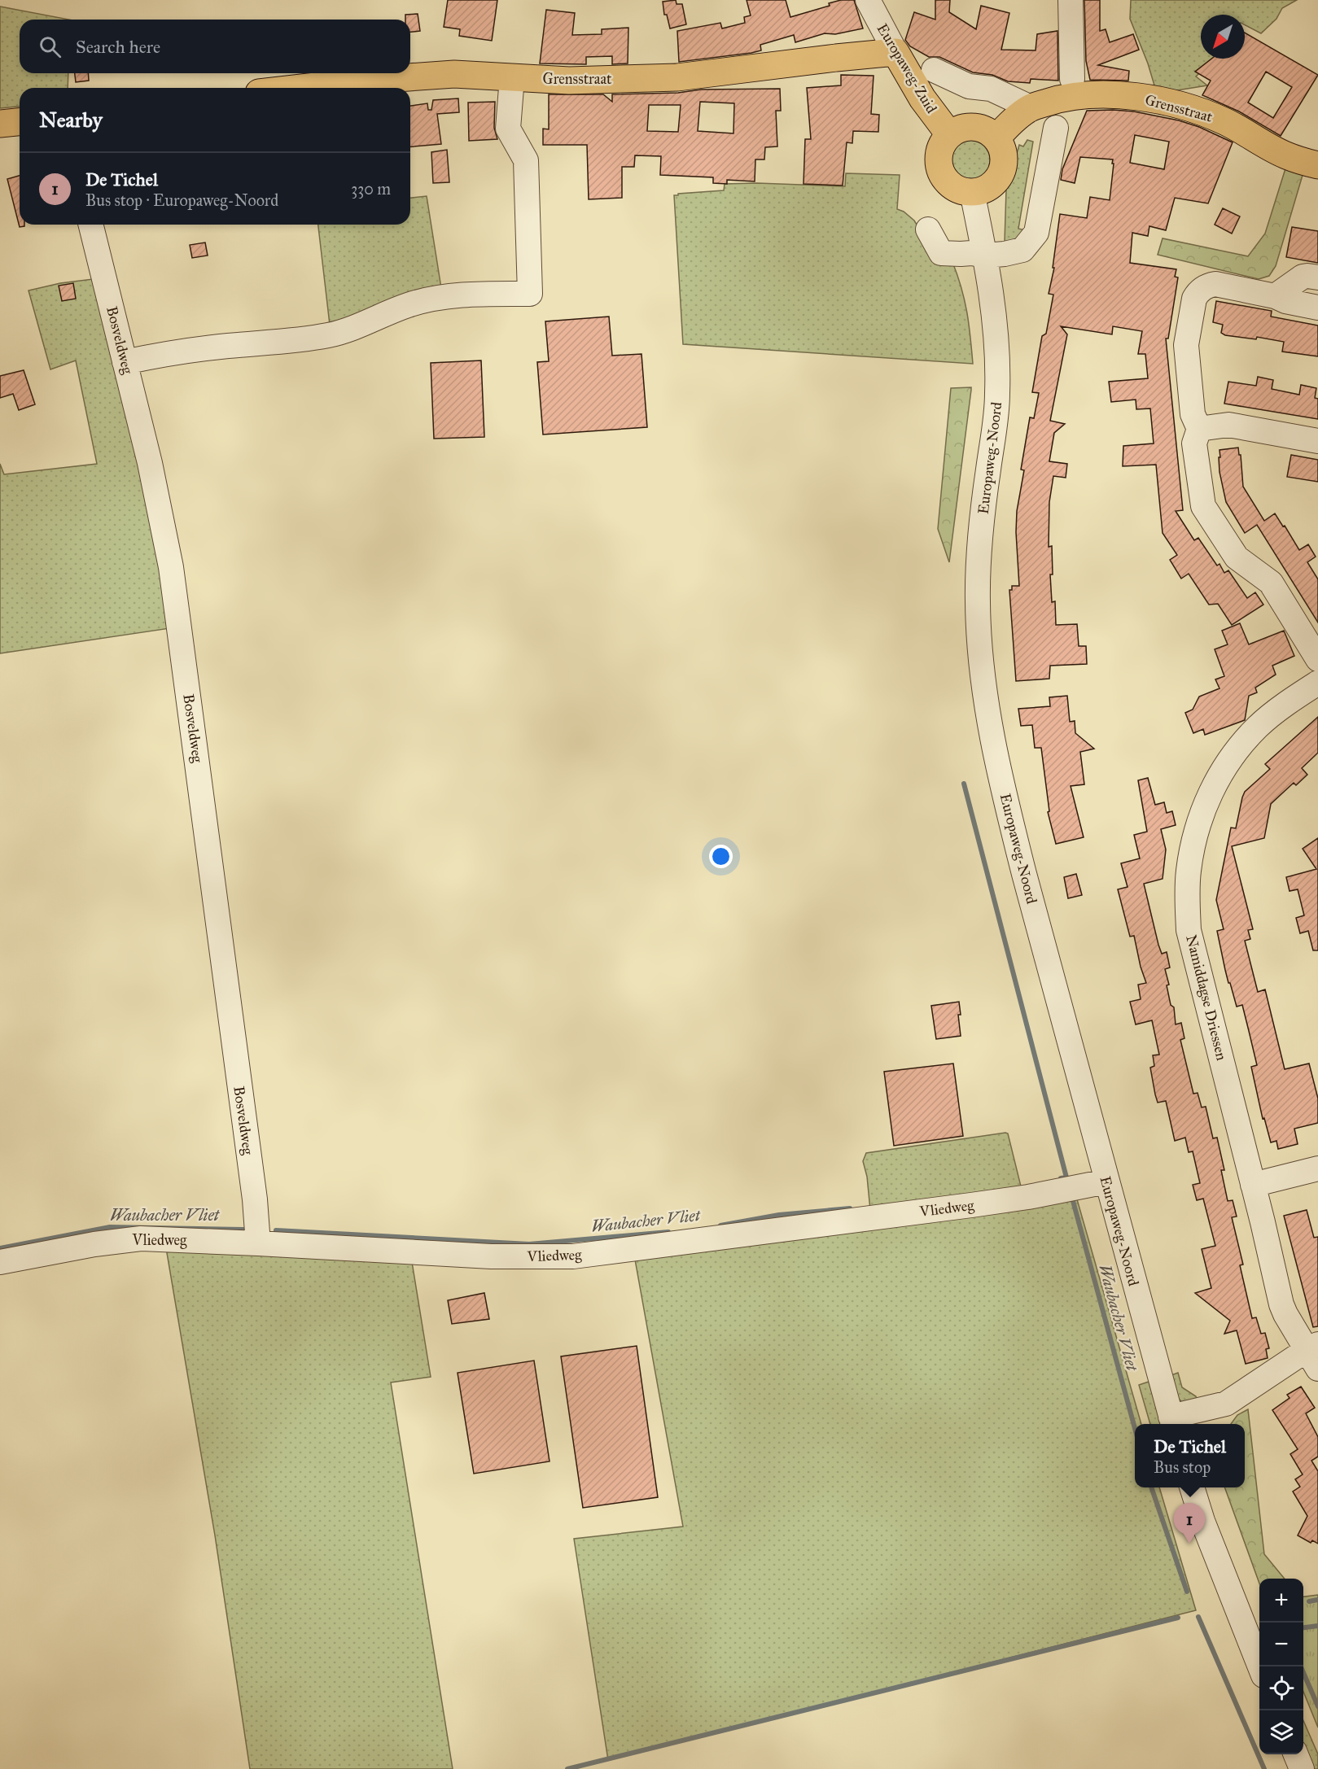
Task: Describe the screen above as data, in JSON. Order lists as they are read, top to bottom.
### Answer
{
  "streets": {
    "main road": ["Europaweg-Zuid", "Grensstraat"],
    "street": [
      "Bosveldweg",
      "Europaweg-Noord",
      "Namiddagse Driessen",
      "Vliedweg"
    ]
  },
  "crossings": [
    ["Europaweg-Zuid", "Grensstraat"],
    ["Europaweg-Zuid", "Europaweg-Noord"],
    ["Grensstraat", "Europaweg-Noord"],
    ["Bosveldweg", "Vliedweg"],
    ["Europaweg-Noord", "Vliedweg"]
  ],
  "water": ["Waubacher Vliet"],
  "north": "bottom left",
  "page": {
    "search": "Search here",
    "heading": "Nearby",
    "list": [
      {
        "mark": "1",
        "name": "De Tichel",
        "note": "Bus stop · Europaweg-Noord",
        "value": "330 m"
      }
    ],
    "popup": ["De Tichel", "Bus stop"],
    "pins": "1",
    "map_buttons": ["+", "−"]
  }
}
